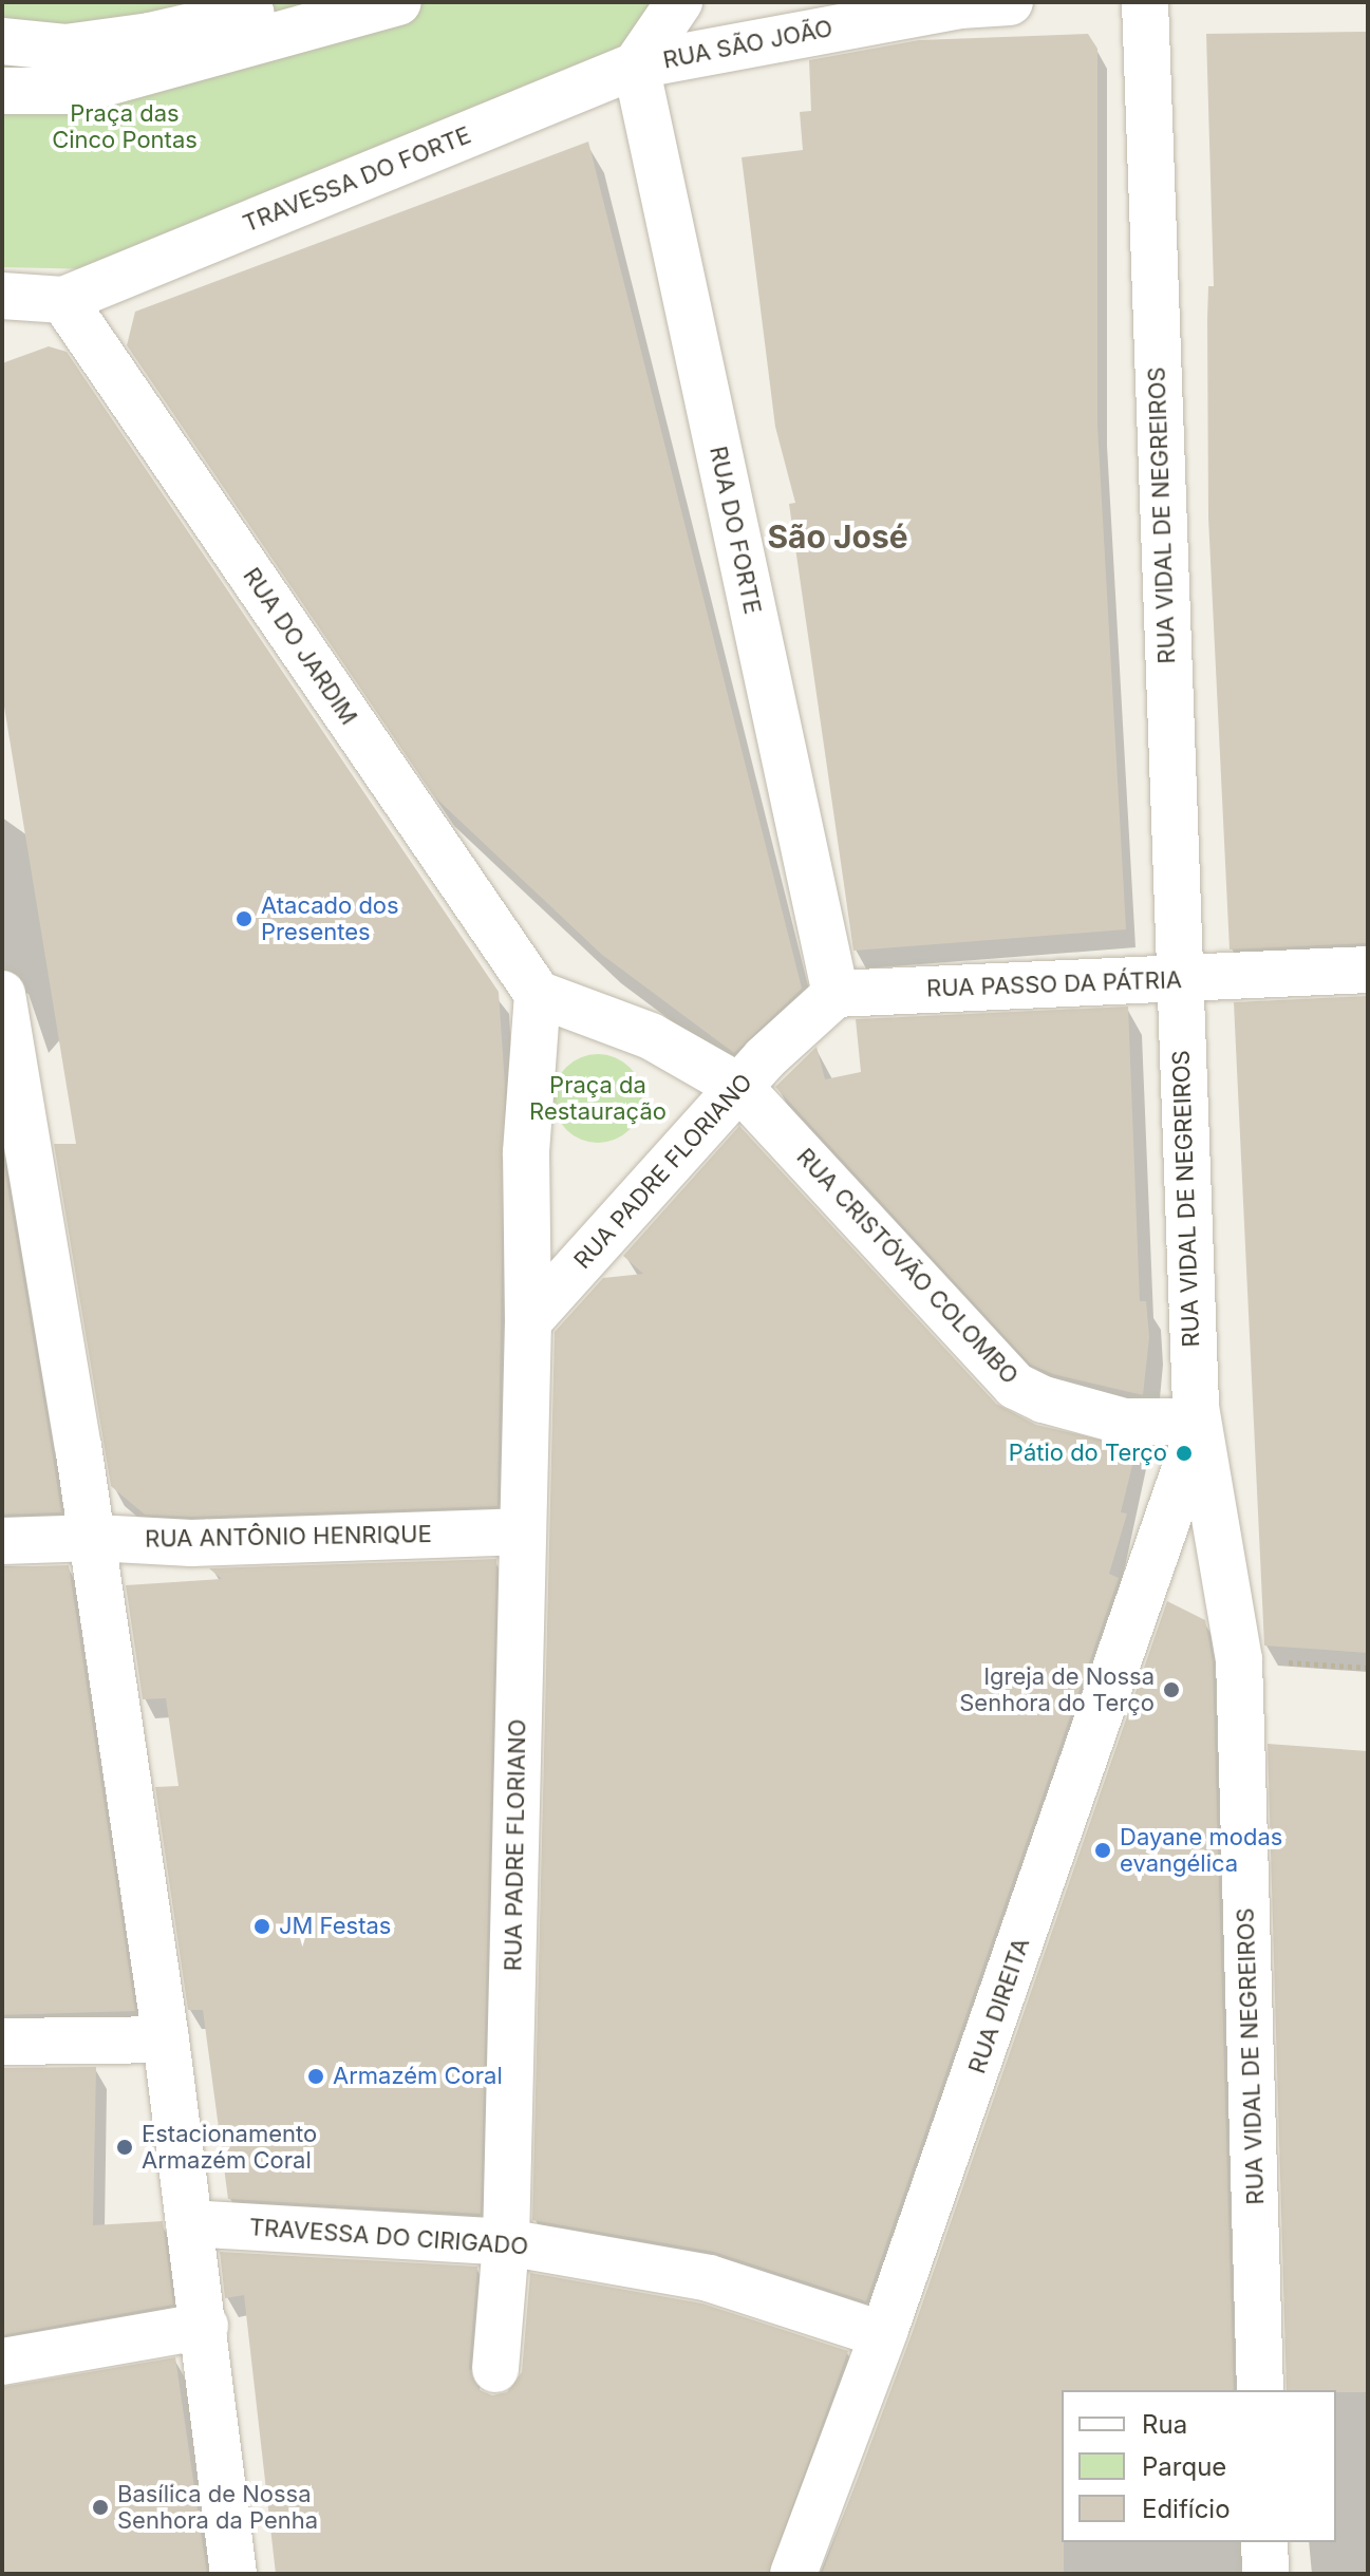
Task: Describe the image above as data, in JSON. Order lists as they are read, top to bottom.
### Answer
{
  "streets": {
    "street": [
      "RUA SÃO JOÃO",
      "TRAVESSA DO FORTE",
      "RUA VIDAL DE NEGREIROS",
      "RUA DO FORTE",
      "RUA DO JARDIM",
      "RUA PASSO DA PÁTRIA",
      "RUA PADRE FLORIANO",
      "RUA CRISTÓVÃO COLOMBO",
      "RUA ANTÔNIO HENRIQUE",
      "RUA DIREITA",
      "TRAVESSA DO CIRIGADO"
    ]
  },
  "crossings": [
    ["RUA SÃO JOÃO", "TRAVESSA DO FORTE"],
    ["RUA SÃO JOÃO", "RUA DO FORTE"],
    ["TRAVESSA DO FORTE", "RUA DO FORTE"],
    ["TRAVESSA DO FORTE", "RUA DO JARDIM"],
    ["RUA VIDAL DE NEGREIROS", "RUA PASSO DA PÁTRIA"],
    ["RUA VIDAL DE NEGREIROS", "RUA CRISTÓVÃO COLOMBO"],
    ["RUA VIDAL DE NEGREIROS", "RUA DIREITA"],
    ["RUA DO FORTE", "RUA PASSO DA PÁTRIA"],
    ["RUA DO JARDIM", "RUA PADRE FLORIANO"],
    ["RUA PADRE FLORIANO", "RUA CRISTÓVÃO COLOMBO"],
    ["RUA PADRE FLORIANO", "RUA ANTÔNIO HENRIQUE"],
    ["RUA PADRE FLORIANO", "TRAVESSA DO CIRIGADO"],
    ["RUA CRISTÓVÃO COLOMBO", "RUA DIREITA"],
    ["RUA DIREITA", "TRAVESSA DO CIRIGADO"]
  ],
  "districts": ["São José"],
  "parks": ["Praça das Cinco Pontas", "Praça da Restauração"],
  "places": [
    "Atacado dos Presentes",
    "Pátio do Terço",
    "Igreja de Nossa Senhora do Terço",
    "Dayane modas evangélica",
    "JM Festas",
    "Armazém Coral",
    "Estacionamento Armazém Coral",
    "Basílica de Nossa Senhora da Penha"
  ],
  "legend": ["Rua", "Parque", "Edifício"]
}
